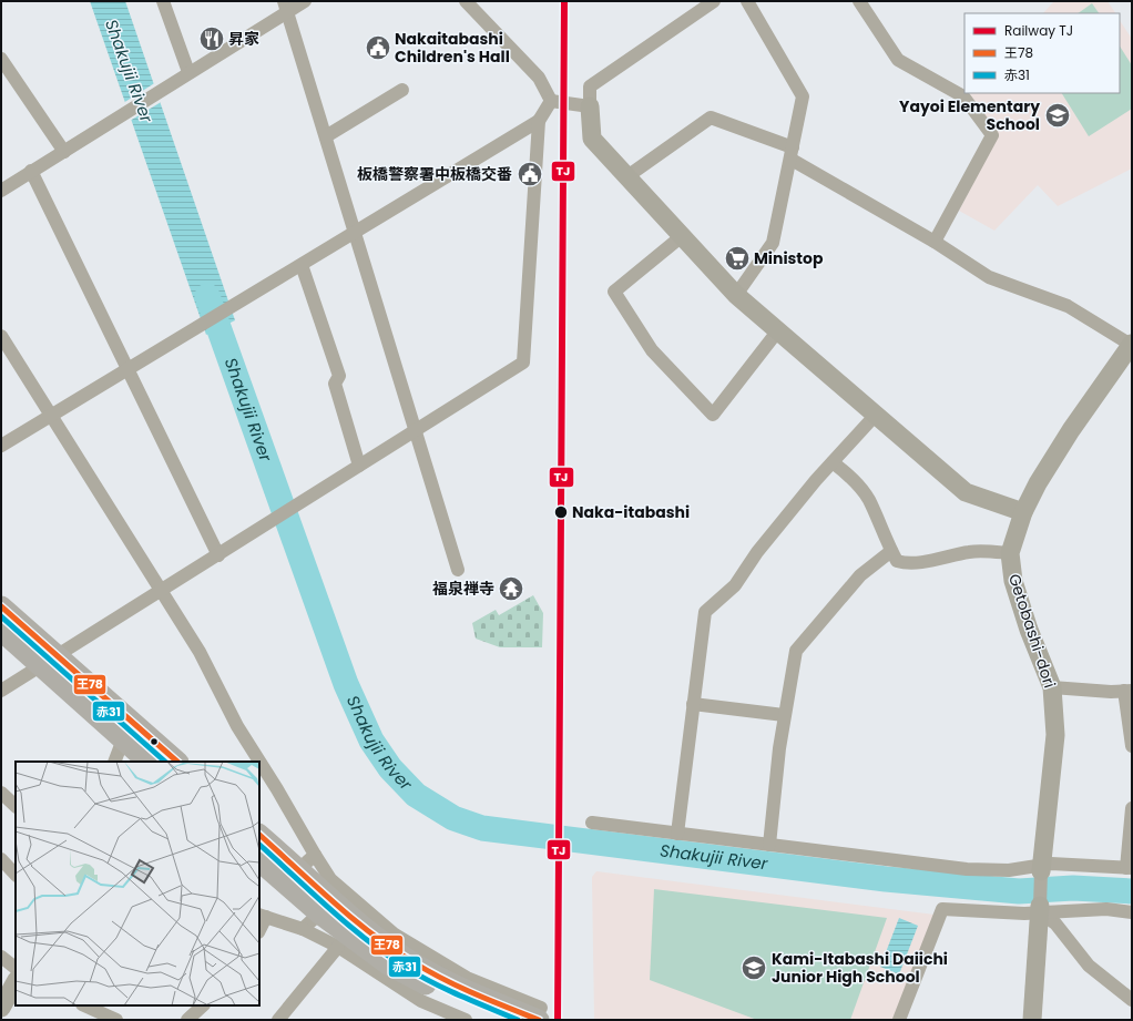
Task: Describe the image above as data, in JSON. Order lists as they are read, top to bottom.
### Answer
{
  "streets": {
    "street": ["Getobashi-dori"]
  },
  "water": ["Shakujii River"],
  "places": {
    "restaurant": ["昇家"],
    "public building": ["Nakaitabashi Children's Hall", "板橋警察署中板橋交番"],
    "school or university": ["Yayoi Elementary School", "Kami-Itabashi Daiichi Junior High School"],
    "supermarket": ["Ministop"],
    "other": ["Naka-itabashi"],
    "temple": ["福泉禅寺"]
  },
  "lines": ["rail line TJ", "transit line 王78", "transit line 赤31"],
  "legend": ["Railway TJ", "王78", "赤31"]
}
